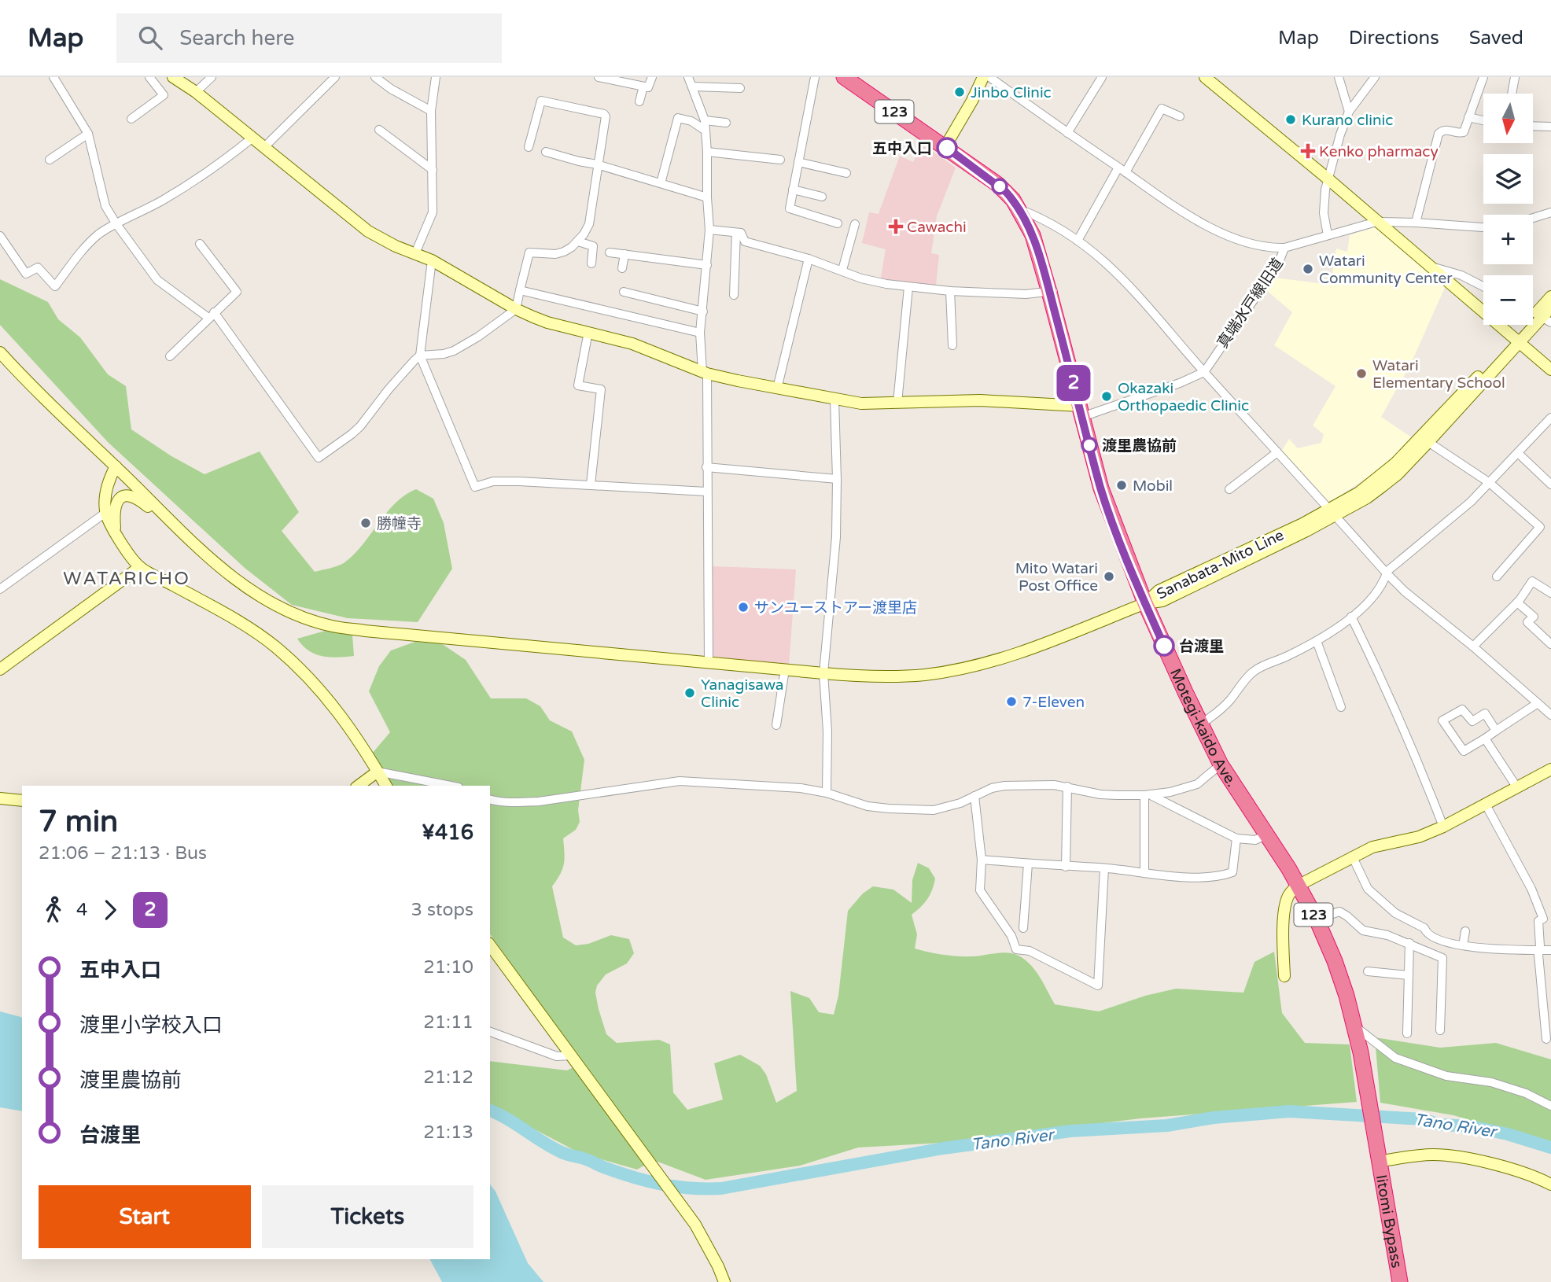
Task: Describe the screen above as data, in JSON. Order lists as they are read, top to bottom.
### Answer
{
  "streets": {
    "highway": ["123", "Motegi-kaido Ave.", "Iitomi Bypass"],
    "street": ["真端水戸線旧道", "Sanabata-Mito Line"]
  },
  "crossings": [
    ["Sanabata-Mito Line", "Motegi-kaido Ave."],
    ["Motegi-kaido Ave.", "Iitomi Bypass"]
  ],
  "districts": ["WATARICHO"],
  "water": ["Tano River"],
  "places": {
    "other": [
      "Jinbo Clinic",
      "Kurano clinic",
      "五中入口",
      "Watari Community Center",
      "Watari Elementary School",
      "Okazaki Orthopaedic Clinic",
      "渡里農協前",
      "Mobil",
      "勝幢寺",
      "Mito Watari Post Office",
      "サンユーストアー渡里店",
      "台渡里",
      "Yanagisawa Clinic",
      "7-Eleven"
    ],
    "health": ["Kenko pharmacy", "Cawachi"]
  },
  "lines": ["bus line 2"],
  "north": "bottom",
  "page": {
    "header": "Map",
    "search": "Search here",
    "nav": ["Map", "Directions", "Saved"],
    "on_map": "2",
    "map_buttons": ["+", "−"],
    "heading": ["7 min", "21:06 – 21:13 · Bus", "¥416"],
    "legs": ["4", "2", "3 stops"],
    "list": [
      {
        "name": "五中入口",
        "value": "21:10"
      },
      {
        "name": "渡里小学校入口",
        "value": "21:11"
      },
      {
        "name": "渡里農協前",
        "value": "21:12"
      },
      {
        "name": "台渡里",
        "value": "21:13"
      }
    ],
    "buttons": ["Start", "Tickets"]
  }
}
